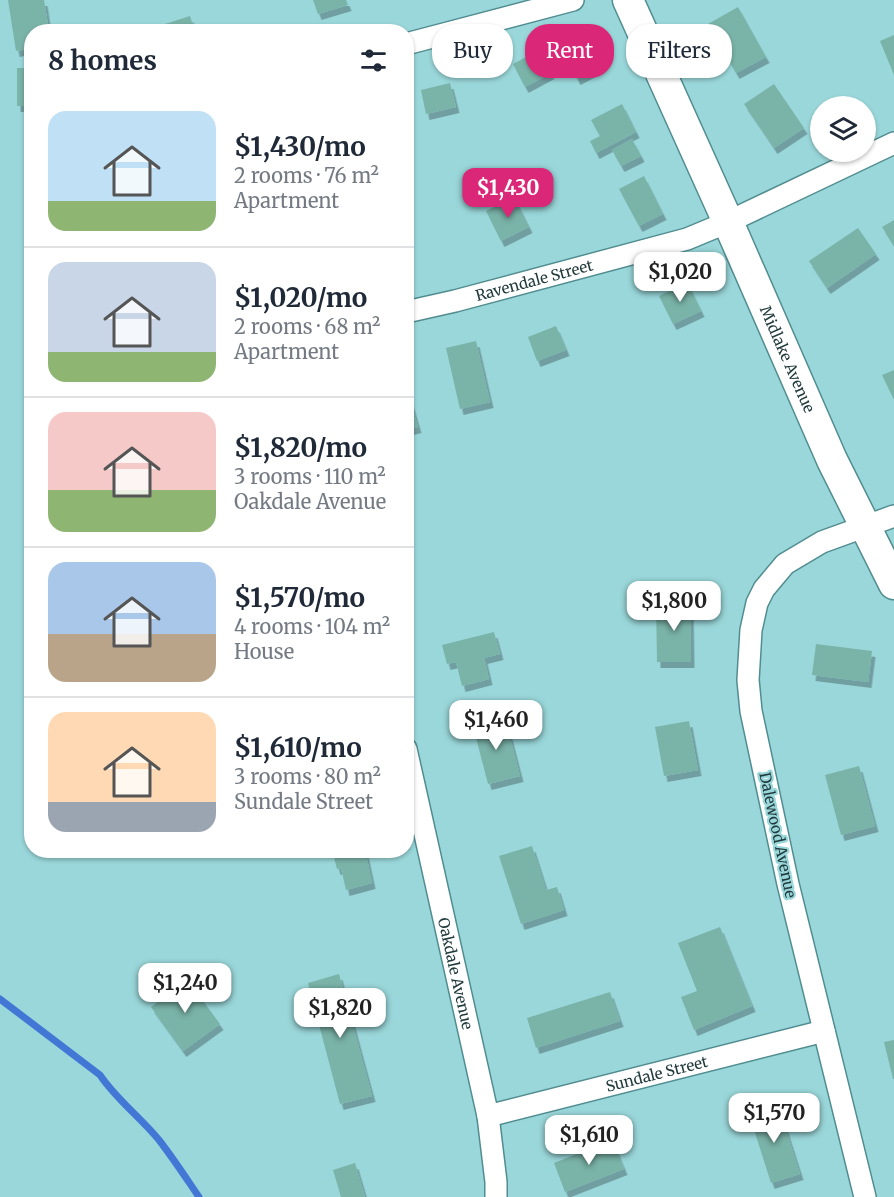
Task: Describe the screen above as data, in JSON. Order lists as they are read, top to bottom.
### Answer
{
  "streets": {
    "street": [
      "Ravendale Street",
      "Midlake Avenue",
      "Dalewood Avenue",
      "Oakdale Avenue",
      "Sundale Street"
    ]
  },
  "crossings": [
    ["Ravendale Street", "Midlake Avenue"],
    ["Midlake Avenue", "Dalewood Avenue"],
    ["Dalewood Avenue", "Sundale Street"],
    ["Oakdale Avenue", "Sundale Street"]
  ],
  "page": {
    "chip": ["Buy", "Rent", "Filters"],
    "heading": "8 homes",
    "list": [
      {
        "name": "$1,430/mo",
        "note": "2 rooms · 76 m² · Apartment"
      },
      {
        "name": "$1,020/mo",
        "note": "2 rooms · 68 m² · Apartment"
      },
      {
        "name": "$1,820/mo",
        "note": "3 rooms · 110 m² · Oakdale Avenue"
      },
      {
        "name": "$1,570/mo",
        "note": "4 rooms · 104 m² · House"
      },
      {
        "name": "$1,610/mo",
        "note": "3 rooms · 80 m² · Sundale Street"
      }
    ],
    "price": [
      "$1,430",
      "$1,020",
      "$1,800",
      "$1,460",
      "$1,240",
      "$1,820",
      "$1,570",
      "$1,610"
    ]
  }
}
